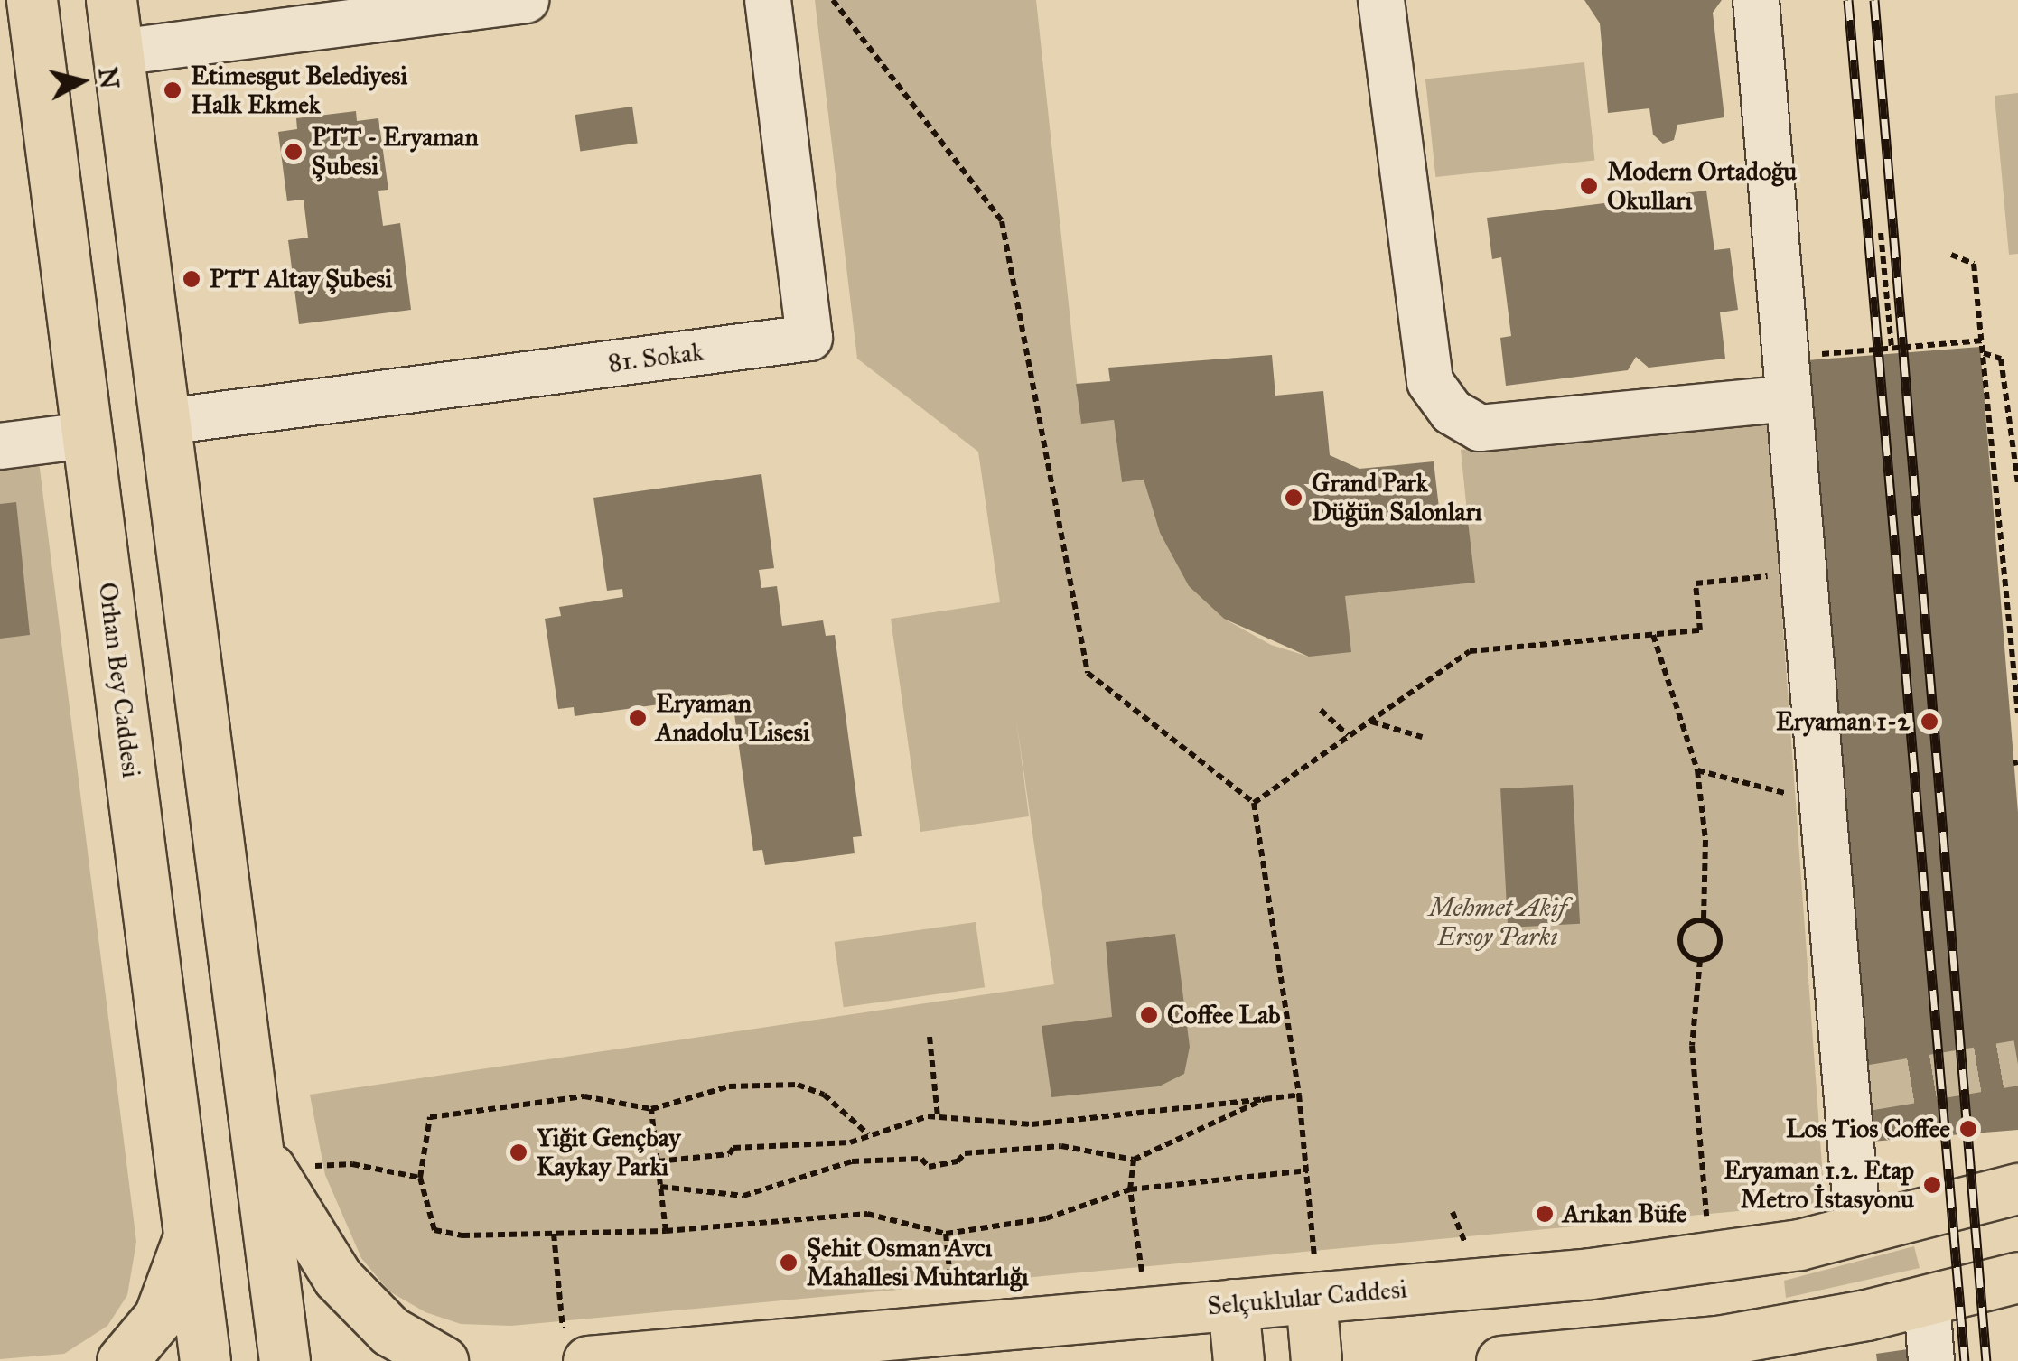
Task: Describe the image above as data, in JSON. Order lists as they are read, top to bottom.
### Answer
{
  "streets": {
    "main road": ["Orhan Bey Caddesi", "Selçuklular Caddesi"],
    "street": ["81. Sokak"]
  },
  "parks": ["Mehmet Akif Ersoy Parkı"],
  "places": [
    "Etimesgut Belediyesi Halk Ekmek",
    "PTT - Eryaman Şubesi",
    "Modern Ortadoğu Okulları",
    "PTT Altay Şubesi",
    "Grand Park Düğün Salonları",
    "Eryaman Anadolu Lisesi",
    "Eryaman 1-2",
    "Coffee Lab",
    "Los Tios Coffee",
    "Yiğit Gençbay Kaykay Parkı",
    "Eryaman 1.2. Etap Metro İstasyonu",
    "Arıkan Büfe",
    "Şehit Osman Avcı Mahallesi Muhtarlığı"
  ],
  "north": "right"
}
